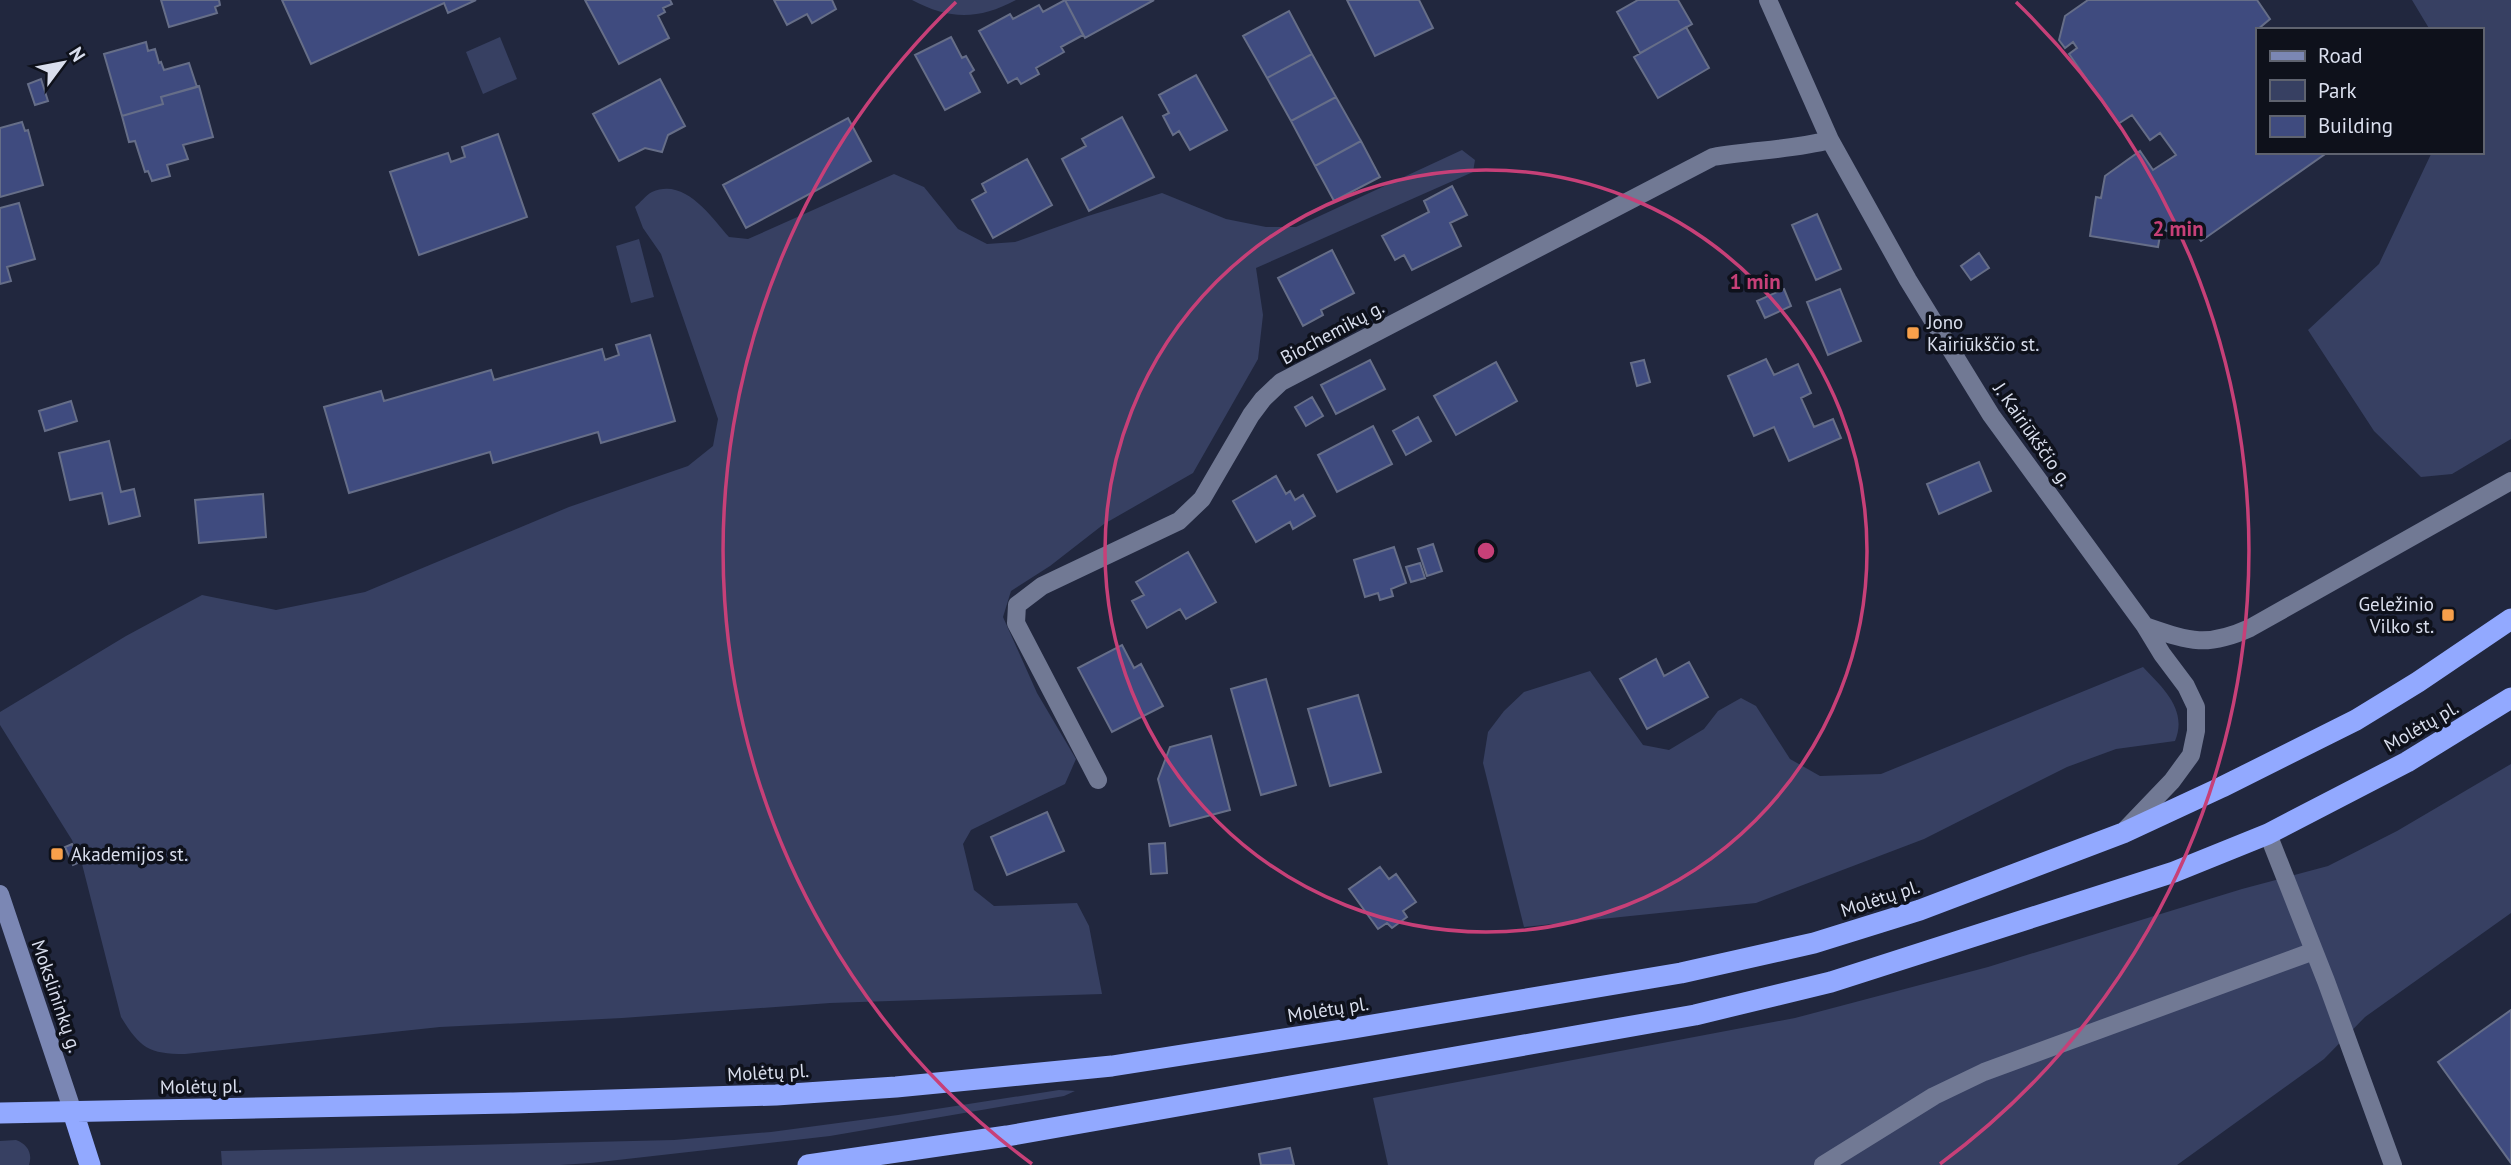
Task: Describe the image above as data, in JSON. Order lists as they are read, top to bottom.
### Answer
{
  "streets": {
    "highway": ["Molėtų pl."],
    "street": ["Biochemikų g.", "J. Kairiūkščio g.", "Mokslininkų g."]
  },
  "crossings": [
    ["Biochemikų g.", "J. Kairiūkščio g."],
    ["J. Kairiūkščio g.", "Molėtų pl."],
    ["Molėtų pl.", "Mokslininkų g."]
  ],
  "places": {
    "transit": ["Jono Kairiūkščio st.", "Geležinio Vilko st.", "Akademijos st."]
  },
  "legend": ["Road", "Park", "Building"],
  "north": "top right",
  "rings": ["2 min", "1 min"]
}
